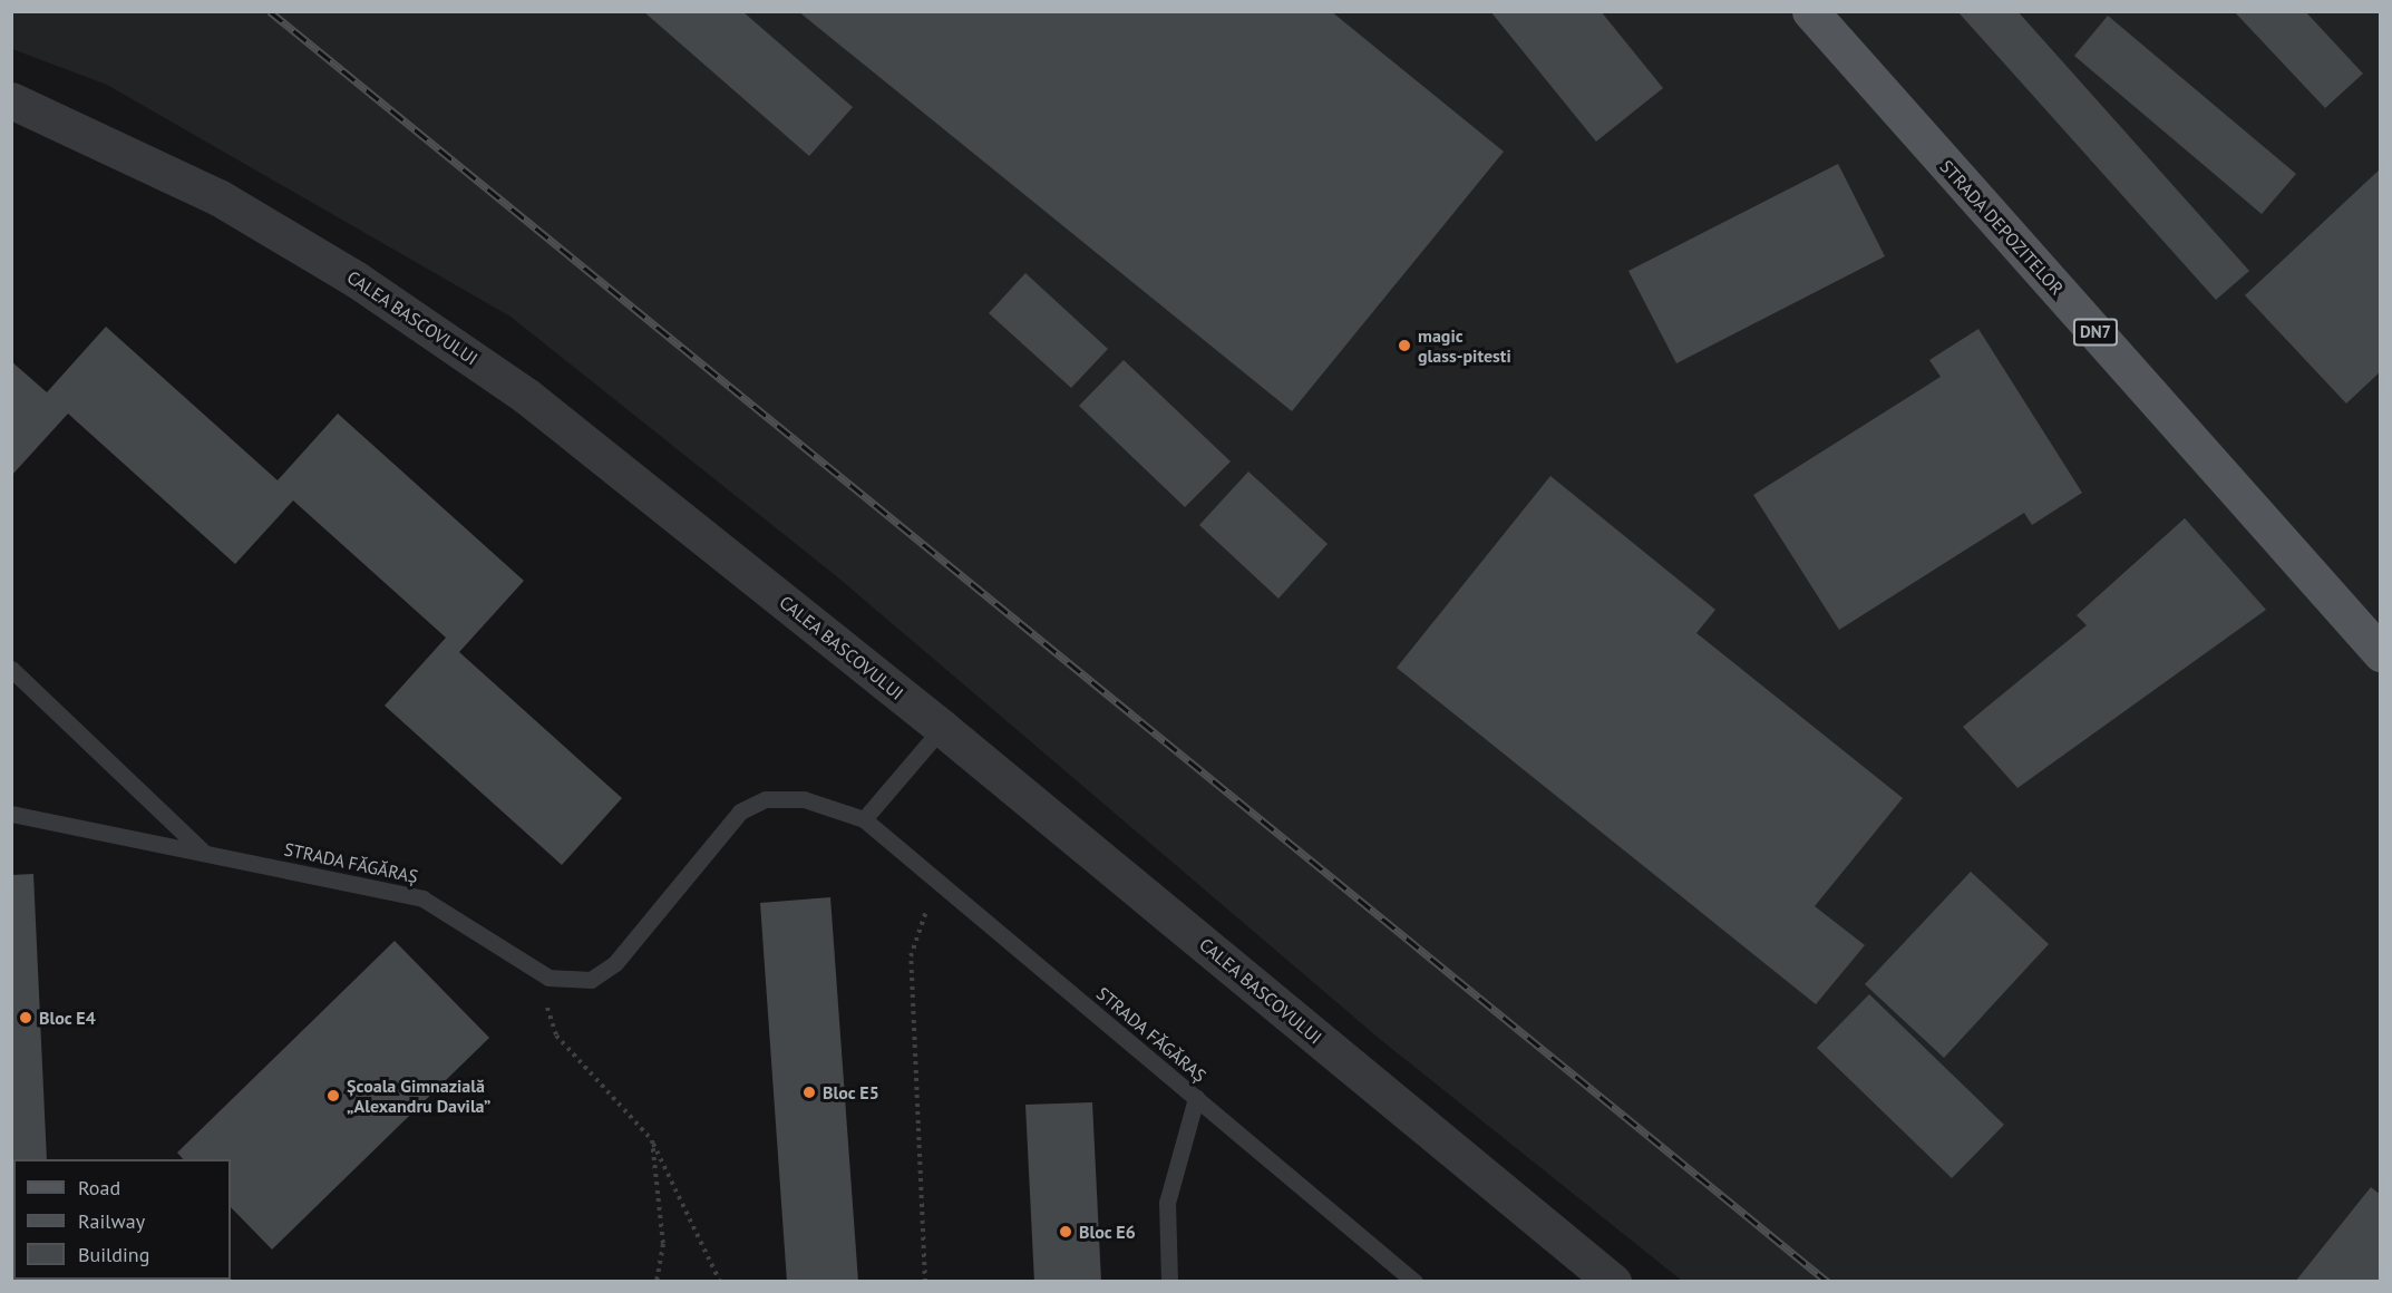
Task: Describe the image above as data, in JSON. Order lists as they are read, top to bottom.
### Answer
{
  "streets": {
    "main road": ["STRADA DEPOZITELOR", "DN7"],
    "street": ["CALEA BASCOVULUI"],
    "lane": ["STRADA FĂGĂRAȘ"]
  },
  "places": [
    "magic glass-pitesti",
    "Bloc E4",
    "Bloc E5",
    "Școala Gimnazială „Alexandru Davila”",
    "Bloc E6"
  ],
  "legend": ["Road", "Railway", "Building"]
}
